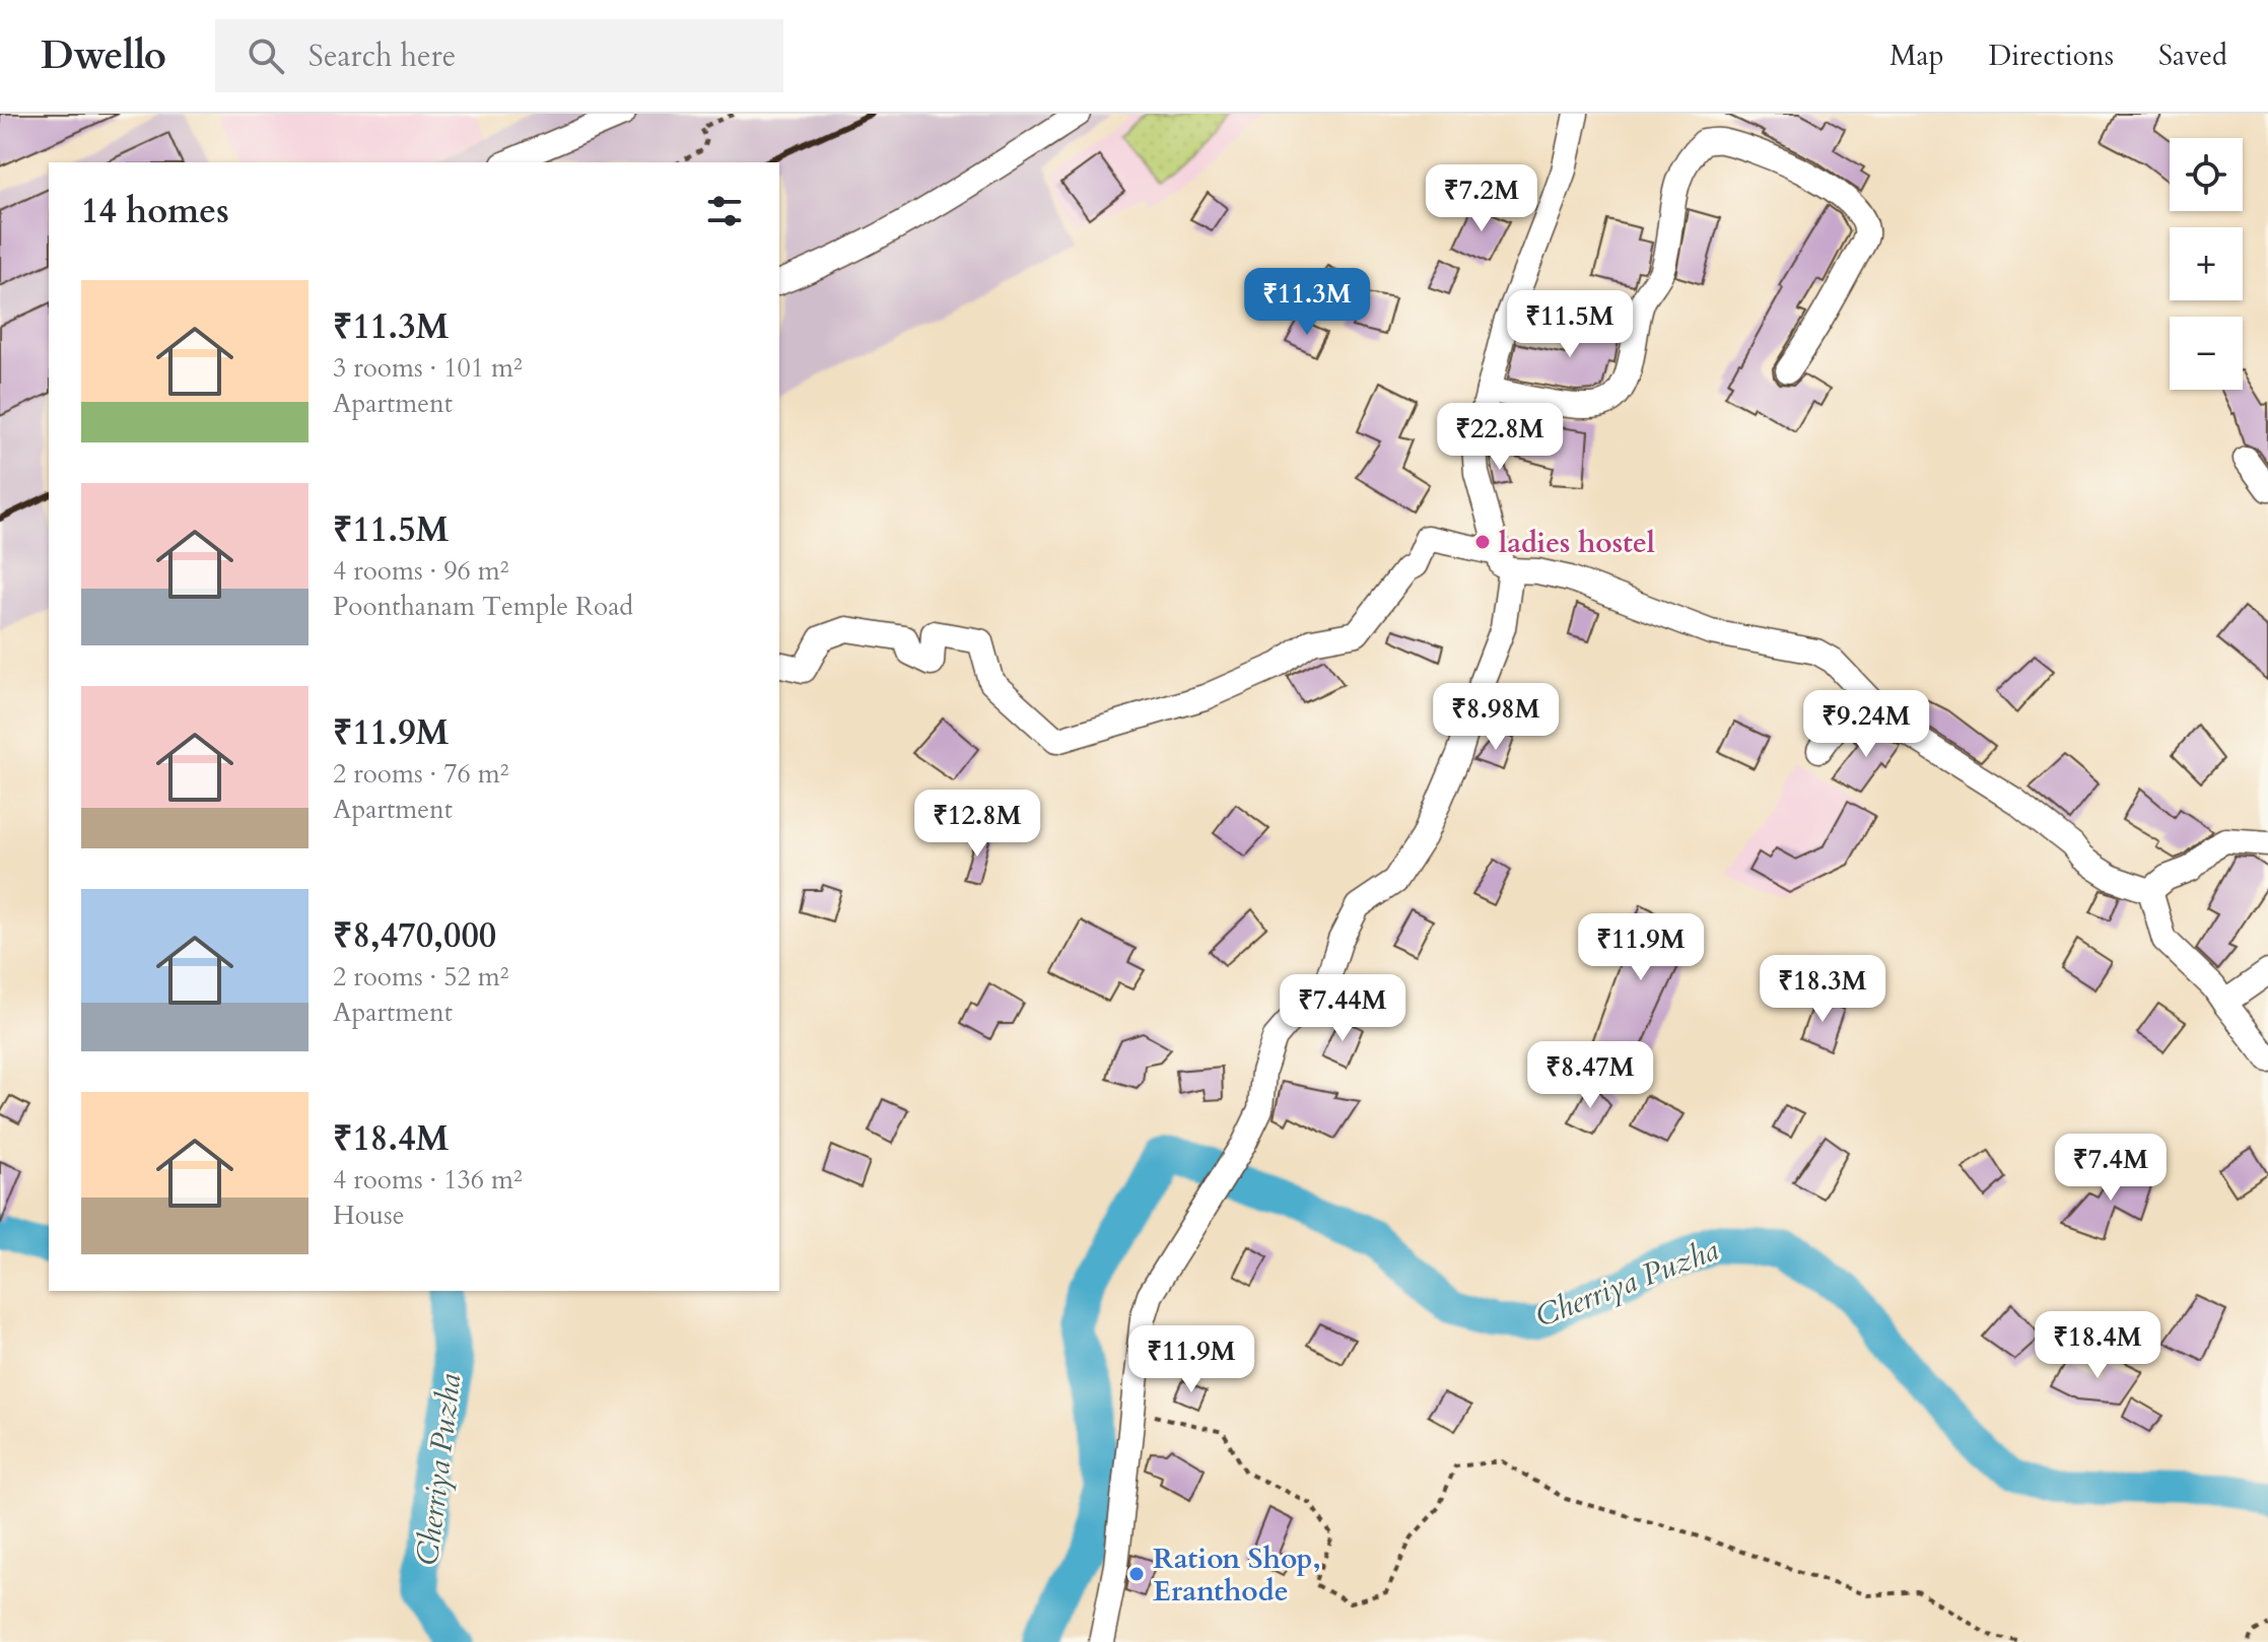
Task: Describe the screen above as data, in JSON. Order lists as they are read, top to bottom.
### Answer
{
  "water": ["Cherriya Puzha"],
  "places": ["ladies hostel", "Ration Shop, Eranthode"],
  "page": {
    "header": "Dwello",
    "search": "Search here",
    "nav": ["Map", "Directions", "Saved"],
    "map_buttons": ["+", "−"],
    "heading": "14 homes",
    "price": [
      "₹7.2M",
      "₹11.3M",
      "₹11.5M",
      "₹22.8M",
      "₹8.98M",
      "₹9.24M",
      "₹12.8M",
      "₹11.9M",
      "₹18.3M",
      "₹7.44M",
      "₹8.47M",
      "₹7.4M",
      "₹18.4M",
      "₹11.9M"
    ],
    "list": [
      {
        "name": "₹11.3M",
        "note": "3 rooms · 101 m² · Apartment"
      },
      {
        "name": "₹11.5M",
        "note": "4 rooms · 96 m² · Poonthanam Temple Road"
      },
      {
        "name": "₹11.9M",
        "note": "2 rooms · 76 m² · Apartment"
      },
      {
        "name": "₹8,470,000",
        "note": "2 rooms · 52 m² · Apartment"
      },
      {
        "name": "₹18.4M",
        "note": "4 rooms · 136 m² · House"
      }
    ]
  }
}
